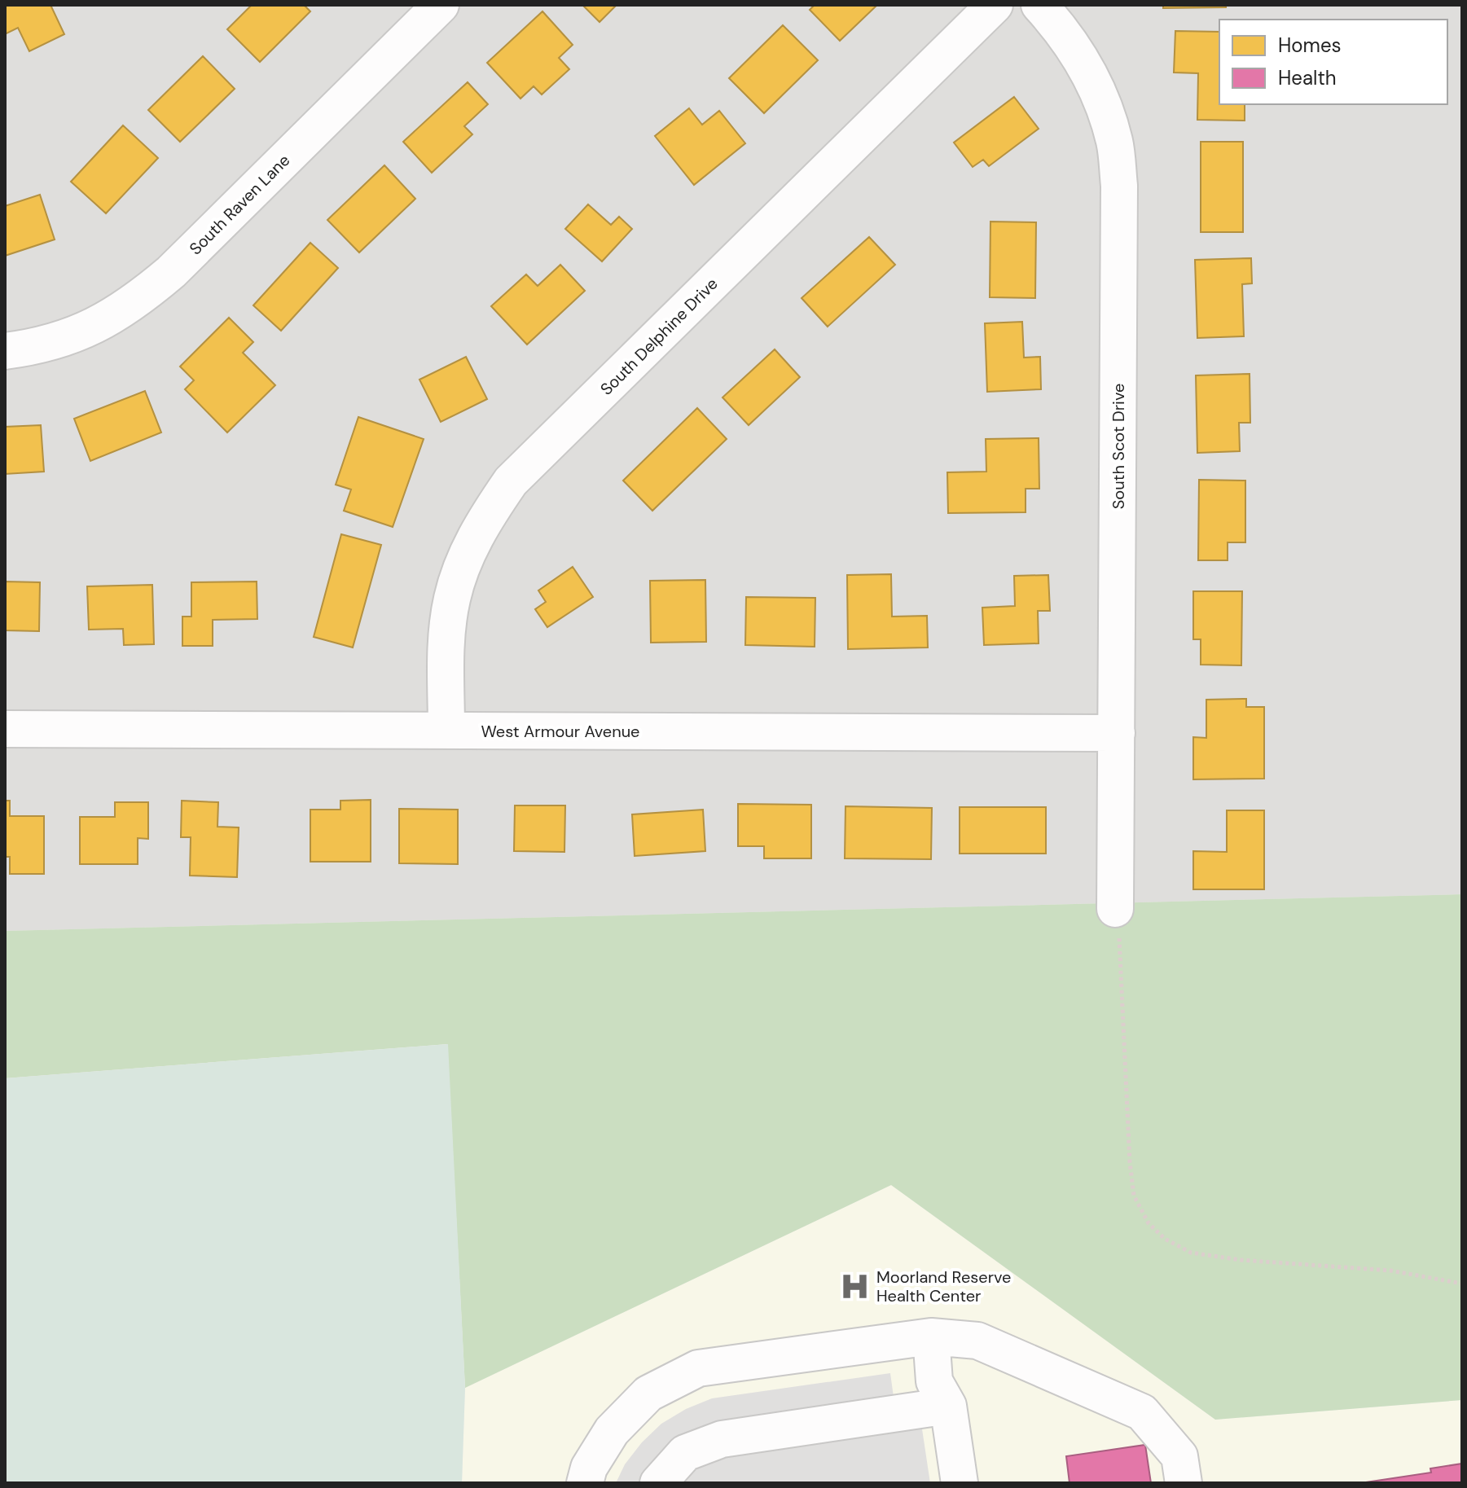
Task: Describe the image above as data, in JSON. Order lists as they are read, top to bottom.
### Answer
{
  "streets": {
    "street": [
      "South Raven Lane",
      "South Delphine Drive",
      "South Scot Drive",
      "West Armour Avenue"
    ]
  },
  "crossings": [
    ["South Delphine Drive", "West Armour Avenue"],
    ["South Scot Drive", "West Armour Avenue"]
  ],
  "places": {
    "hospital": ["Moorland Reserve Health Center"]
  },
  "legend": ["Homes", "Health"]
}
